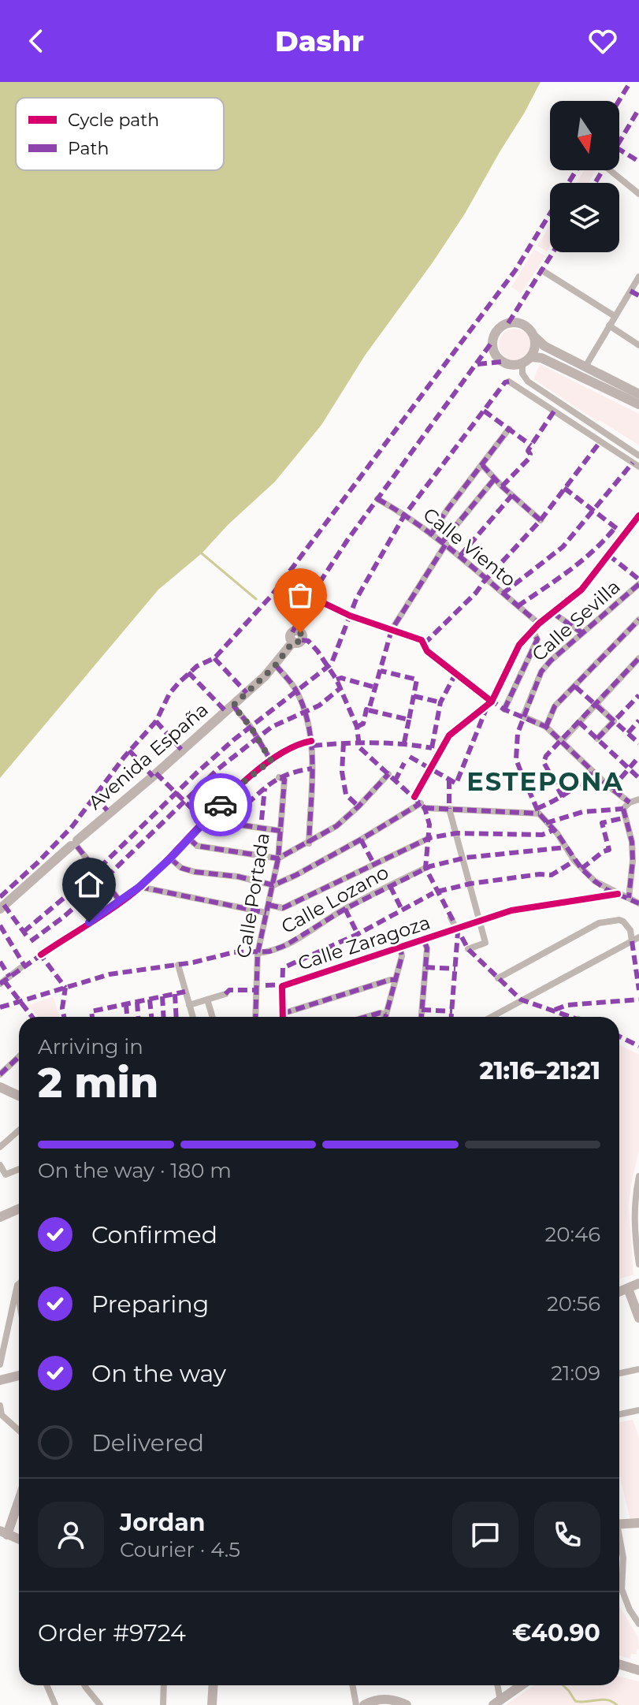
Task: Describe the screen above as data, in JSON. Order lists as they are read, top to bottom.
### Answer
{
  "streets": {
    "street": [
      "Calle Viento",
      "Calle Sevilla",
      "Avenida España",
      "Calle Portada",
      "Calle Lozano",
      "Calle Zaragoza"
    ]
  },
  "crossings": [
    ["Calle Portada", "Calle Lozano"]
  ],
  "districts": ["ESTEPONA"],
  "legend": ["Cycle path", "Path"],
  "north": "bottom",
  "page": {
    "header": "Dashr",
    "heading": ["2 min", "Arriving in", "21:16–21:21"],
    "panel": [
      "Jordan",
      "Courier · 4.5",
      "Order #9724",
      "€40.90"
    ],
    "bar": "On the way · 180 m",
    "list": [
      ["Confirmed", "20:46"],
      ["Preparing", "20:56"],
      ["On the way", "21:09"],
      "Delivered"
    ]
  }
}
